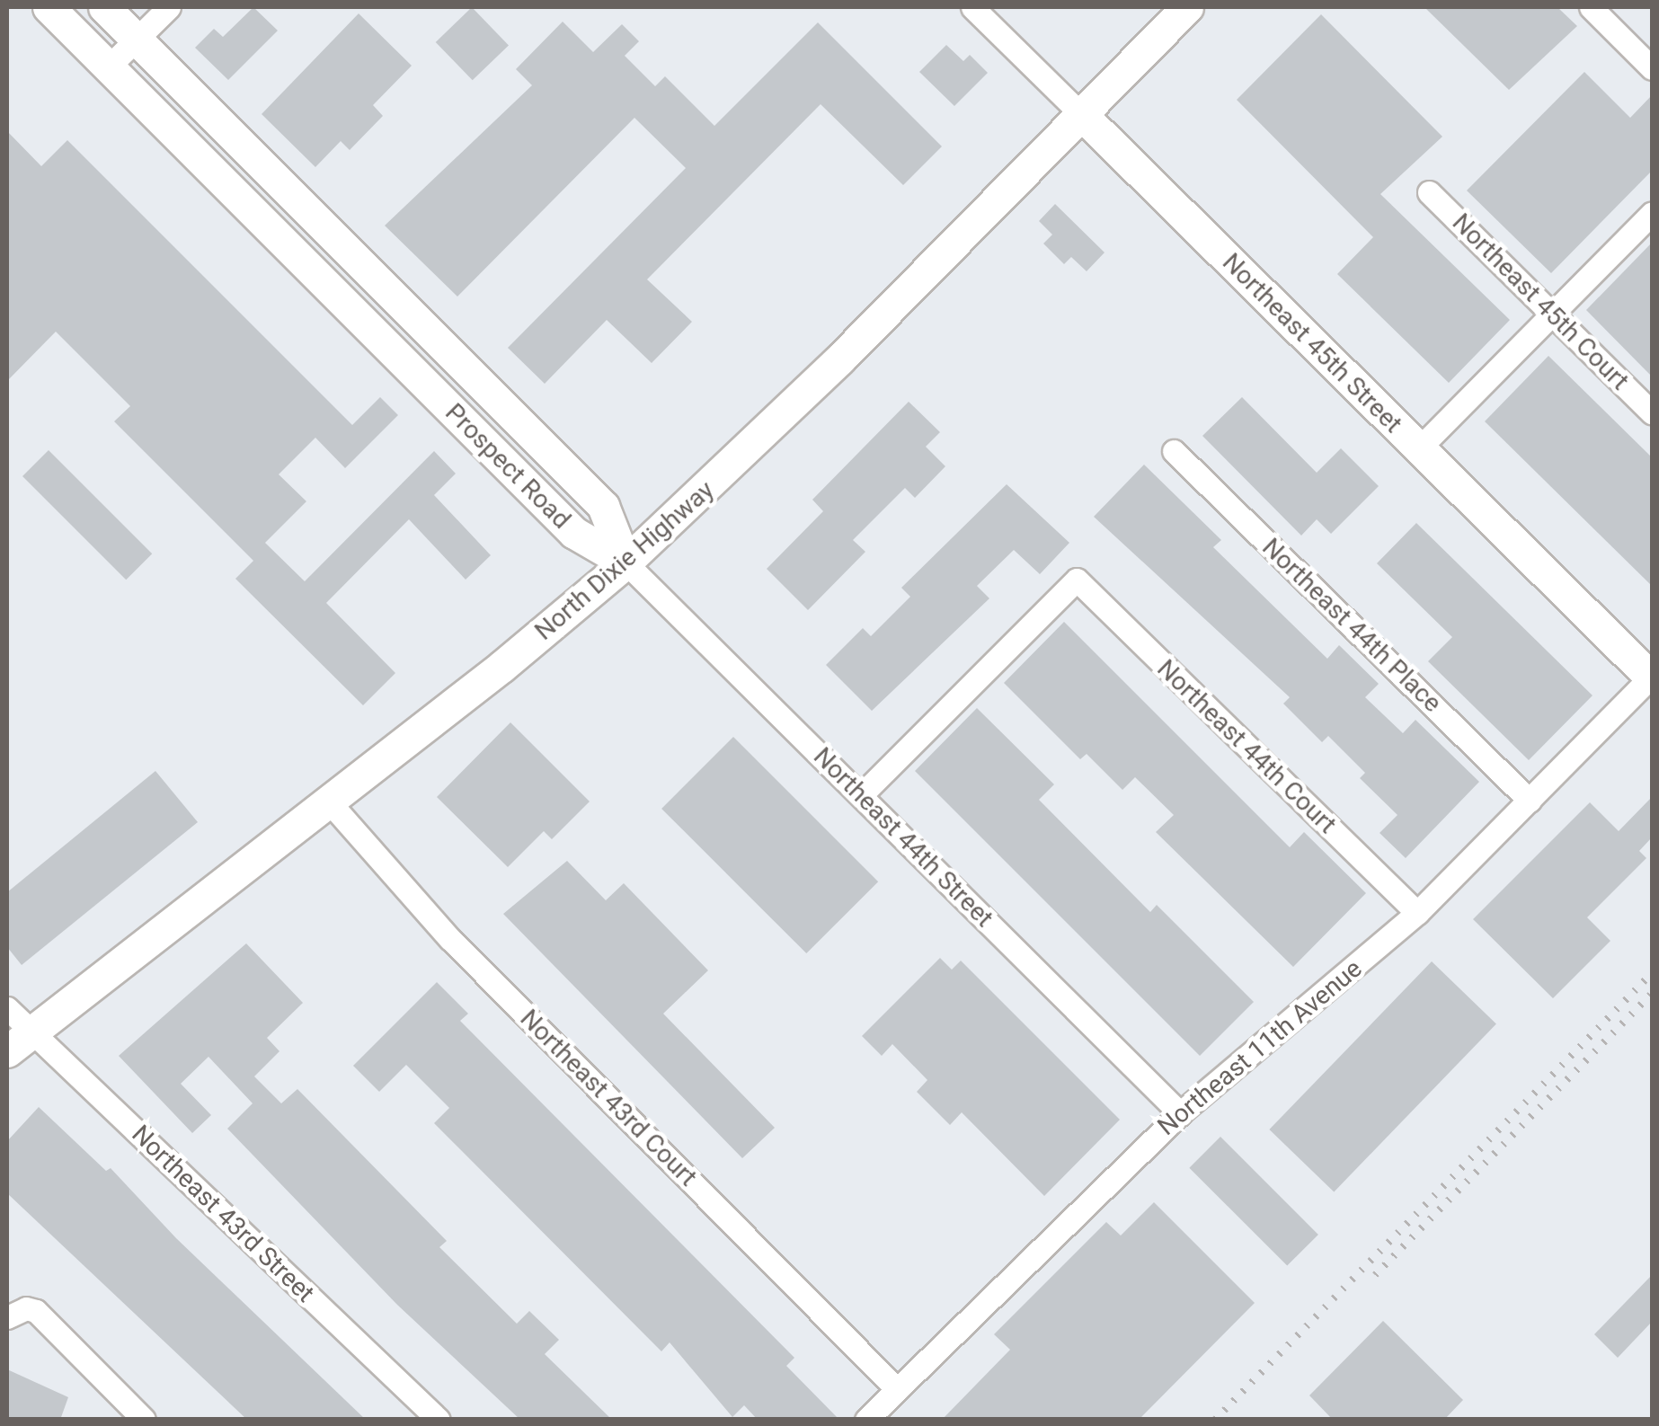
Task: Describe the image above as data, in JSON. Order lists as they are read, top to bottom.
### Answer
{
  "streets": {
    "main road": ["Northeast 45th Street", "Prospect Road", "North Dixie Highway"],
    "street": [
      "Northeast 45th Court",
      "Northeast 44th Place",
      "Northeast 44th Court",
      "Northeast 44th Street",
      "Northeast 11th Avenue",
      "Northeast 43rd Court",
      "Northeast 43rd Street"
    ]
  },
  "crossings": [
    ["Northeast 45th Street", "North Dixie Highway"],
    ["Northeast 45th Street", "Northeast 11th Avenue"],
    ["Prospect Road", "North Dixie Highway"],
    ["Prospect Road", "Northeast 44th Street"],
    ["North Dixie Highway", "Northeast 44th Street"],
    ["North Dixie Highway", "Northeast 43rd Court"],
    ["North Dixie Highway", "Northeast 43rd Street"],
    ["Northeast 44th Place", "Northeast 11th Avenue"],
    ["Northeast 44th Court", "Northeast 44th Street"],
    ["Northeast 44th Court", "Northeast 11th Avenue"],
    ["Northeast 44th Street", "Northeast 11th Avenue"],
    ["Northeast 11th Avenue", "Northeast 43rd Court"]
  ]
}
